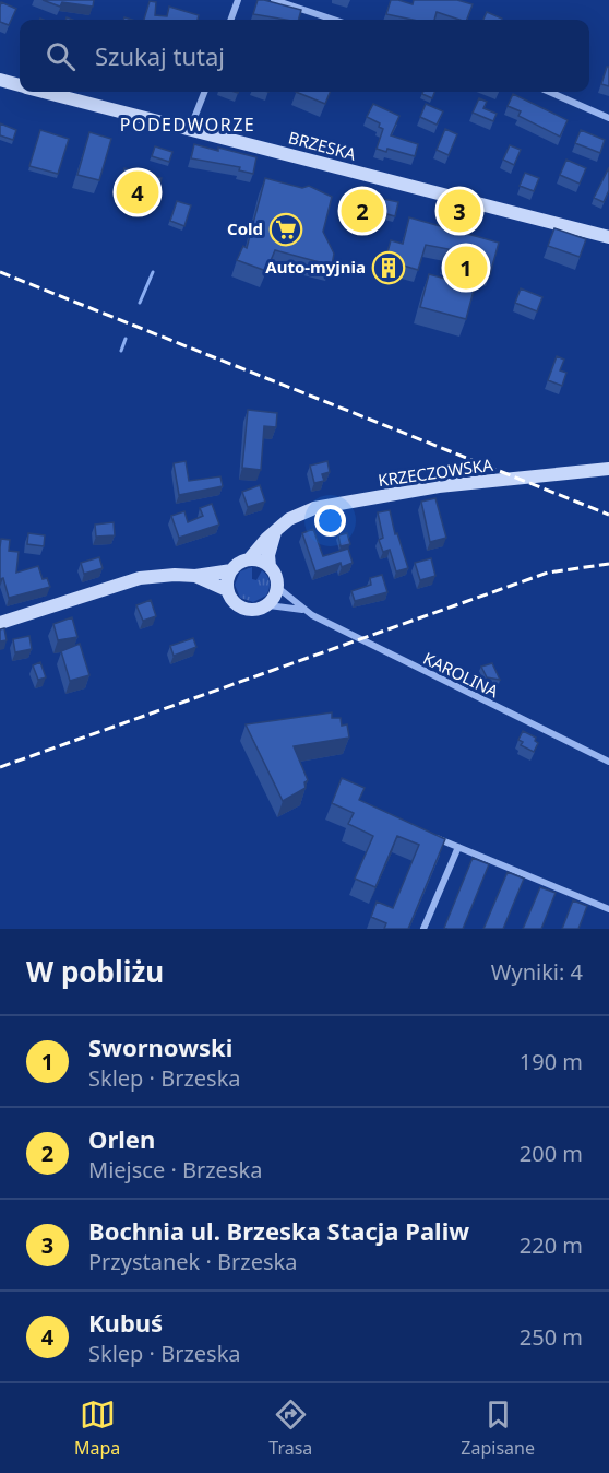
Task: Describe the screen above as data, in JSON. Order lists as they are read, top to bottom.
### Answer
{
  "streets": {
    "main road": ["BRZESKA", "KRZECZOWSKA"],
    "street": ["KAROLINA"]
  },
  "crossings": [
    ["KRZECZOWSKA", "KAROLINA"]
  ],
  "districts": ["PODEDWORZE"],
  "places": {
    "supermarket": ["Cold"],
    "building": ["Auto-myjnia"]
  },
  "page": {
    "search": "Szukaj tutaj",
    "pins": [
      "4",
      "2",
      "3",
      "1"
    ],
    "heading": ["W pobliżu", "Wyniki: 4"],
    "list": [
      {
        "mark": "1",
        "name": "Swornowski",
        "note": "Sklep · Brzeska",
        "value": "190 m"
      },
      {
        "mark": "2",
        "name": "Orlen",
        "note": "Miejsce · Brzeska",
        "value": "200 m"
      },
      {
        "mark": "3",
        "name": "Bochnia ul. Brzeska Stacja Paliw",
        "note": "Przystanek · Brzeska",
        "value": "220 m"
      },
      {
        "mark": "4",
        "name": "Kubuś",
        "note": "Sklep · Brzeska",
        "value": "250 m"
      }
    ],
    "nav": ["Mapa", "Trasa", "Zapisane"]
  }
}
